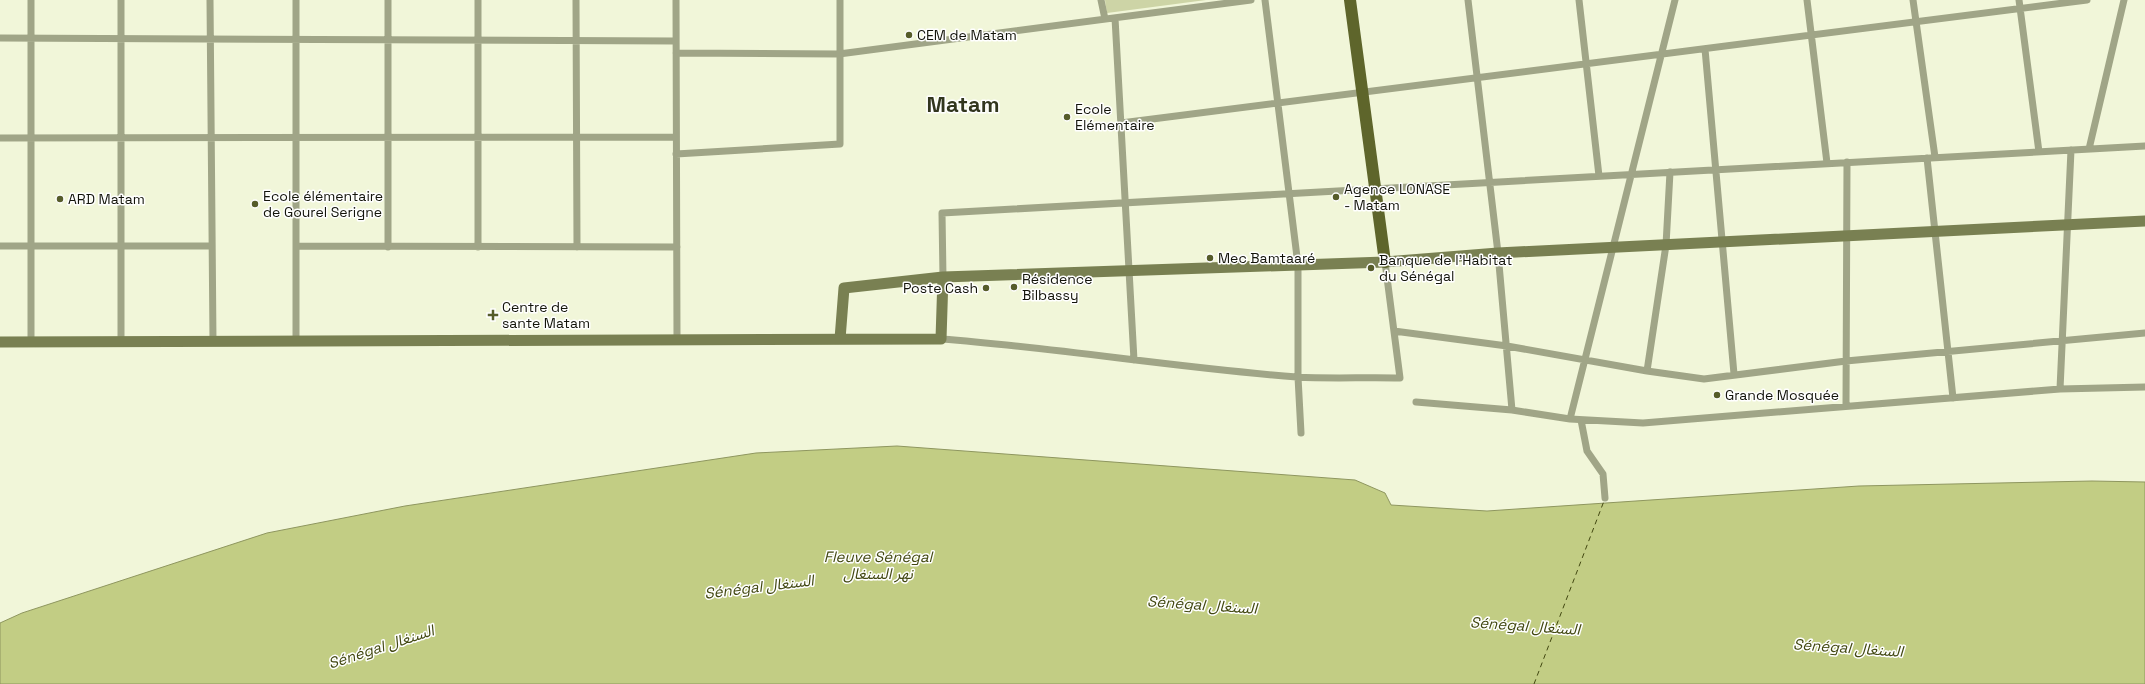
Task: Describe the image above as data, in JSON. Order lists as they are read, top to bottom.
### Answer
{
  "districts": ["Matam"],
  "water": ["Fleuve Sénégal نهر السنغال", "Sénégal السنغال"],
  "places": {
    "other": [
      "CEM de Matam",
      "Ecole Elémentaire",
      "Agence LONASE - Matam",
      "ARD Matam",
      "Ecole élémentaire de Gourel Serigne",
      "Mec Bamtaaré",
      "Banque de l'Habitat du Sénégal",
      "Résidence Bilbassy",
      "Poste Cash",
      "Grande Mosquée"
    ],
    "health": ["Centre de sante Matam"]
  }
}
